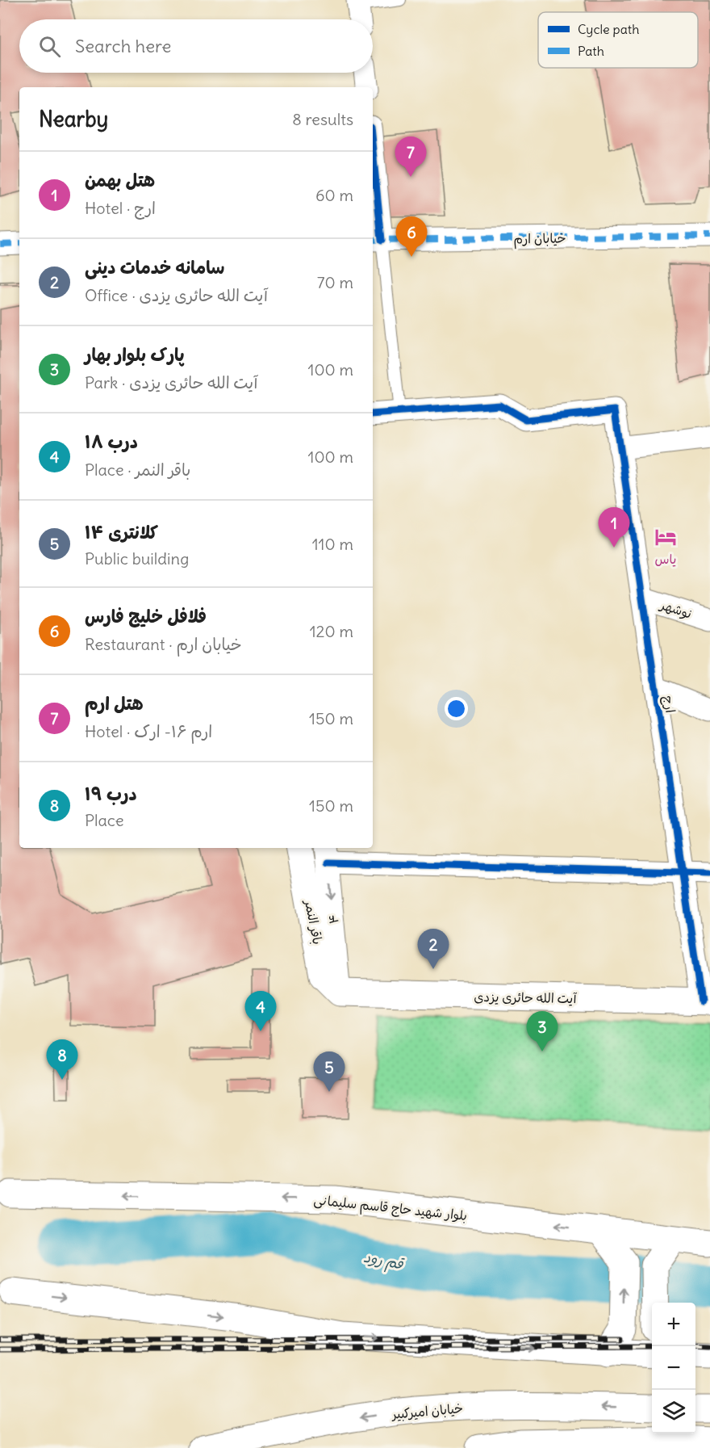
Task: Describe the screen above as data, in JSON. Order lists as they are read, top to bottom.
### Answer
{
  "streets": {
    "main road": [
      "باقر النمر",
      "آیت الله‌ حائری‌ یزدی",
      "بلوار شهید حاج قاسم سلیمانی",
      "خیابان امیرکبیر"
    ],
    "street": [
      "خیابان ارم",
      "نوشهر",
      "ارج",
      "۴"
    ]
  },
  "crossings": [
    ["نوشهر", "ارج"],
    ["ارج", "آیت الله‌ حائری‌ یزدی"],
    ["۴", "باقر النمر"],
    ["۴", "آیت الله‌ حائری‌ یزدی"],
    ["باقر النمر", "آیت الله‌ حائری‌ یزدی"]
  ],
  "one_way": ["۴"],
  "water": ["قم رود"],
  "places": {
    "hotel": ["یاس"]
  },
  "legend": ["Cycle path", "Path"],
  "page": {
    "search": "Search here",
    "heading": ["Nearby", "8 results"],
    "pins": [
      "7",
      "6",
      "1",
      "2",
      "4",
      "3",
      "8",
      "5"
    ],
    "list": [
      {
        "mark": "1",
        "name": "هتل بهمن",
        "note": "Hotel · ارج",
        "value": "60 m"
      },
      {
        "mark": "2",
        "name": "سامانه خدمات دینی",
        "note": "Office · آیت الله‌ حائری‌ یزدی",
        "value": "70 m"
      },
      {
        "mark": "3",
        "name": "پارک بلوار بهار",
        "note": "Park · آیت الله‌ حائری‌ یزدی",
        "value": "100 m"
      },
      {
        "mark": "4",
        "name": "درب ۱۸",
        "note": "Place · باقر النمر",
        "value": "100 m"
      },
      {
        "mark": "5",
        "name": "کلانتری ۱۴",
        "note": "Public building",
        "value": "110 m"
      },
      {
        "mark": "6",
        "name": "فلافل خلیج فارس",
        "note": "Restaurant · خیابان ارم",
        "value": "120 m"
      },
      {
        "mark": "7",
        "name": "هتل ارم",
        "note": "Hotel · ارم ۱۶- ارک",
        "value": "150 m"
      },
      {
        "mark": "8",
        "name": "درب ۱۹",
        "note": "Place",
        "value": "150 m"
      }
    ],
    "map_buttons": ["+", "−"]
  }
}
